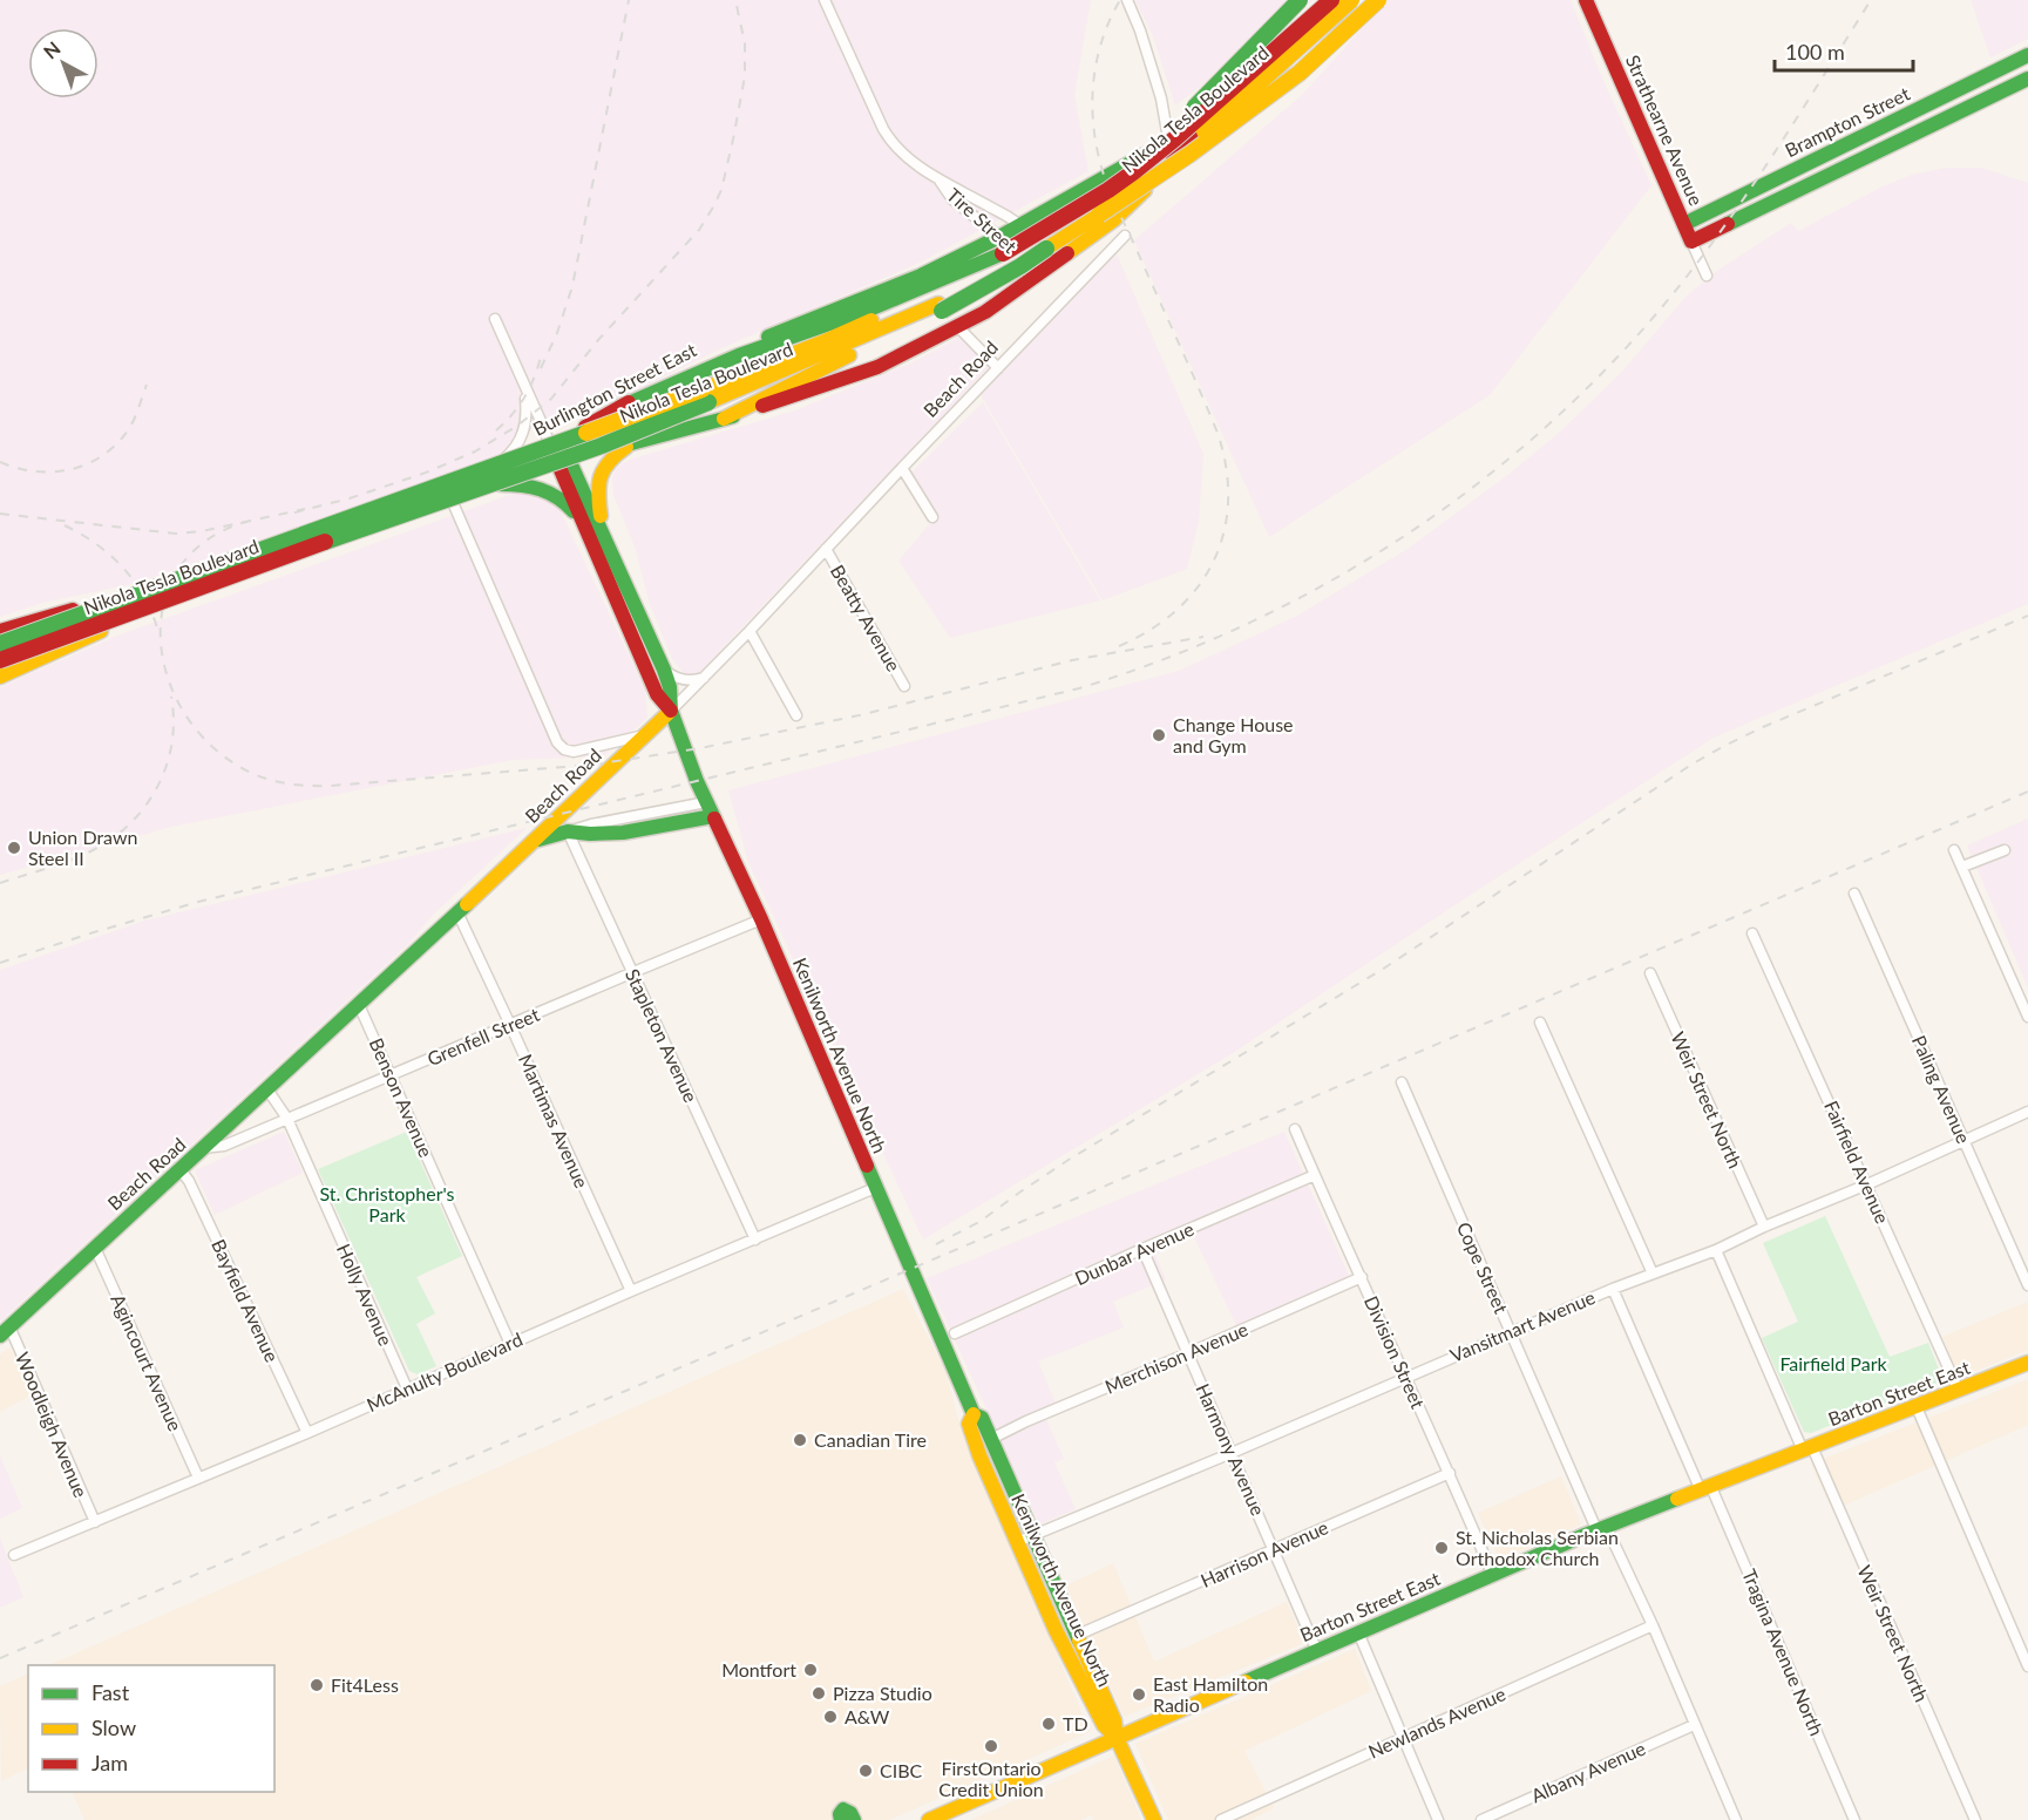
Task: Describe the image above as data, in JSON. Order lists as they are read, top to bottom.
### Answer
{
  "streets": {
    "main road": [
      "Nikola Tesla Boulevard",
      "Brampton Street",
      "Strathearne Avenue",
      "Beach Road",
      "Burlington Street East",
      "Kenilworth Avenue North",
      "Barton Street East"
    ],
    "street": [
      "Tire Street",
      "Beatty Avenue",
      "Stapleton Avenue",
      "Grenfell Street",
      "Paling Avenue",
      "Benson Avenue",
      "Weir Street North",
      "Martimas Avenue",
      "Fairfield Avenue",
      "Dunbar Avenue",
      "Cope Street",
      "Holly Avenue",
      "Bayfield Avenue",
      "Vansitmart Avenue",
      "Division Street",
      "Merchison Avenue",
      "Agincourt Avenue",
      "McAnulty Boulevard",
      "Woodleigh Avenue",
      "Harmony Avenue",
      "Harrison Avenue",
      "Tragina Avenue North",
      "Newlands Avenue",
      "Albany Avenue"
    ]
  },
  "crossings": [
    ["Brampton Street", "Strathearne Avenue"],
    ["Tire Street", "Burlington Street East"],
    ["Beach Road", "Beatty Avenue"],
    ["Beach Road", "Grenfell Street"],
    ["Beach Road", "Kenilworth Avenue North"],
    ["Beach Road", "Benson Avenue"],
    ["Beach Road", "Martimas Avenue"],
    ["Beach Road", "Holly Avenue"],
    ["Beach Road", "Bayfield Avenue"],
    ["Beach Road", "Agincourt Avenue"],
    ["Beach Road", "Woodleigh Avenue"],
    ["Burlington Street East", "Kenilworth Avenue North"],
    ["Stapleton Avenue", "Grenfell Street"],
    ["Stapleton Avenue", "McAnulty Boulevard"],
    ["Grenfell Street", "Kenilworth Avenue North"],
    ["Grenfell Street", "Benson Avenue"],
    ["Grenfell Street", "Martimas Avenue"],
    ["Grenfell Street", "Holly Avenue"],
    ["Kenilworth Avenue North", "Vansitmart Avenue"],
    ["Kenilworth Avenue North", "Merchison Avenue"],
    ["Kenilworth Avenue North", "McAnulty Boulevard"],
    ["Kenilworth Avenue North", "Barton Street East"],
    ["Kenilworth Avenue North", "Harrison Avenue"],
    ["Paling Avenue", "Vansitmart Avenue"],
    ["Benson Avenue", "McAnulty Boulevard"],
    ["Weir Street North", "Vansitmart Avenue"],
    ["Weir Street North", "Barton Street East"],
    ["Martimas Avenue", "McAnulty Boulevard"],
    ["Fairfield Avenue", "Vansitmart Avenue"],
    ["Fairfield Avenue", "Barton Street East"],
    ["Dunbar Avenue", "Division Street"],
    ["Dunbar Avenue", "Harmony Avenue"],
    ["Cope Street", "Vansitmart Avenue"],
    ["Cope Street", "Barton Street East"],
    ["Cope Street", "Newlands Avenue"],
    ["Cope Street", "Albany Avenue"],
    ["Holly Avenue", "McAnulty Boulevard"],
    ["Bayfield Avenue", "McAnulty Boulevard"],
    ["Vansitmart Avenue", "Division Street"],
    ["Vansitmart Avenue", "Harmony Avenue"],
    ["Vansitmart Avenue", "Tragina Avenue North"],
    ["Division Street", "Merchison Avenue"],
    ["Division Street", "Barton Street East"],
    ["Division Street", "Harrison Avenue"],
    ["Merchison Avenue", "Harmony Avenue"],
    ["Agincourt Avenue", "McAnulty Boulevard"],
    ["McAnulty Boulevard", "Woodleigh Avenue"],
    ["Barton Street East", "Harmony Avenue"],
    ["Barton Street East", "Tragina Avenue North"],
    ["Harmony Avenue", "Harrison Avenue"]
  ],
  "parks": ["St. Christopher's Park", "Fairfield Park"],
  "places": [
    "Change House and Gym",
    "Union Drawn Steel II",
    "Canadian Tire",
    "St. Nicholas Serbian Orthodox Church",
    "Montfort",
    "Fit4Less",
    "Pizza Studio",
    "East Hamilton Radio",
    "A&W",
    "TD",
    "FirstOntario Credit Union",
    "CIBC"
  ],
  "legend": ["Fast", "Slow", "Jam"],
  "scale_bar": "100 m",
  "north": "top left"
}
